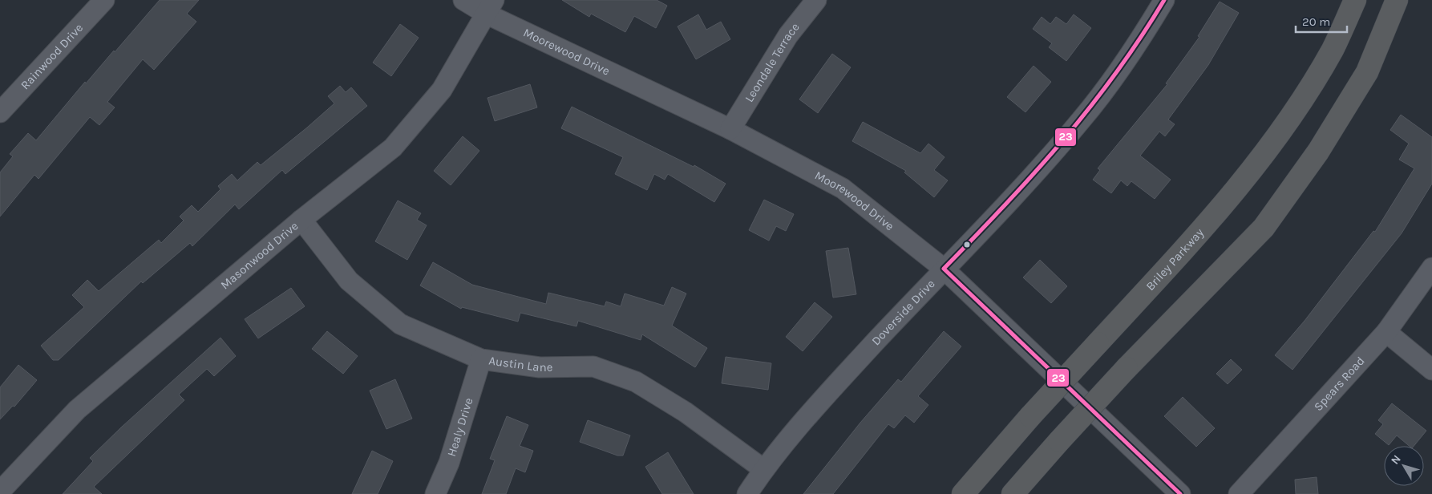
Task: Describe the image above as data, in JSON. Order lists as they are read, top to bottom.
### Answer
{
  "streets": {
    "highway": ["Briley Parkway"],
    "street": [
      "Moorewood Drive",
      "Rainwood Drive",
      "Leondale Terrace",
      "Masonwood Drive",
      "Doverside Drive",
      "Austin Lane",
      "Spears Road",
      "Healy Drive"
    ]
  },
  "crossings": [
    ["Moorewood Drive", "Leondale Terrace"],
    ["Moorewood Drive", "Masonwood Drive"],
    ["Moorewood Drive", "Doverside Drive"],
    ["Masonwood Drive", "Austin Lane"],
    ["Doverside Drive", "Austin Lane"],
    ["Austin Lane", "Healy Drive"]
  ],
  "lines": ["transit line 23"],
  "scale_bar": "20 m",
  "north": "top left"
}
